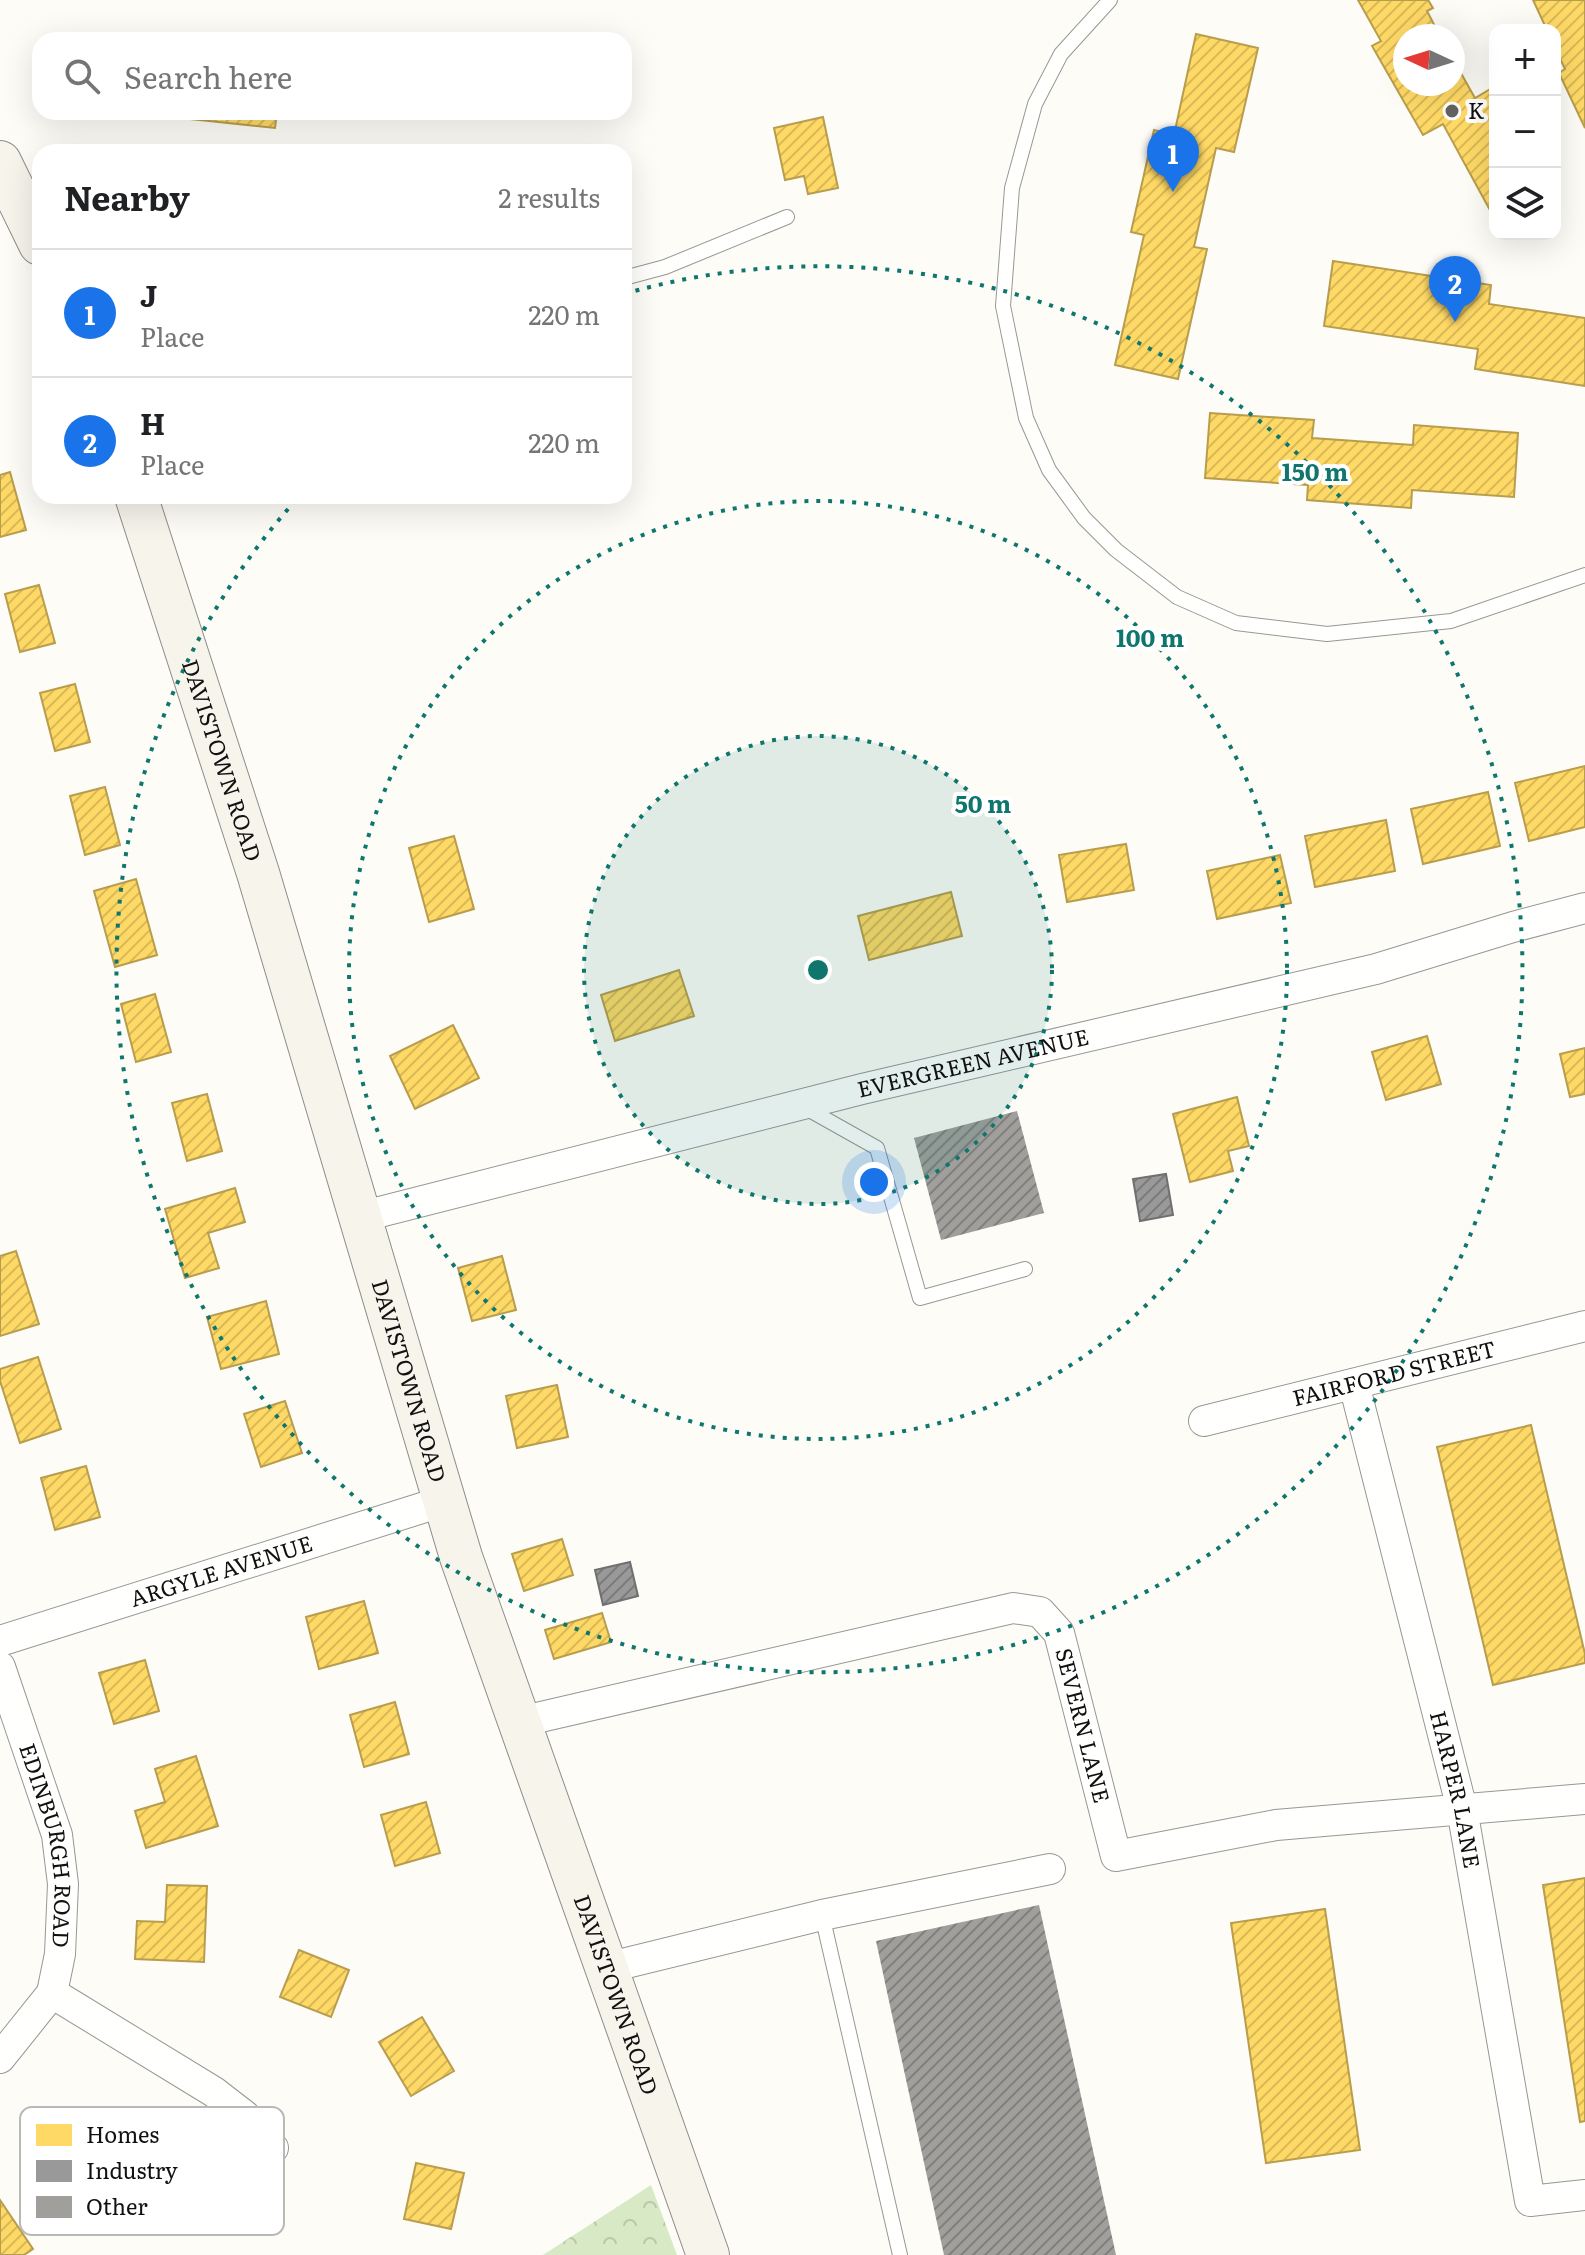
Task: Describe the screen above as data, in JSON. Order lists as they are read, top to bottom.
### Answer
{
  "streets": {
    "street": [
      "DAVISTOWN ROAD",
      "EVERGREEN AVENUE",
      "FAIRFORD STREET",
      "ARGYLE AVENUE",
      "SEVERN LANE",
      "HARPER LANE",
      "EDINBURGH ROAD"
    ]
  },
  "crossings": [
    ["DAVISTOWN ROAD", "EVERGREEN AVENUE"],
    ["DAVISTOWN ROAD", "ARGYLE AVENUE"],
    ["DAVISTOWN ROAD", "SEVERN LANE"],
    ["FAIRFORD STREET", "HARPER LANE"],
    ["SEVERN LANE", "HARPER LANE"]
  ],
  "places": ["K"],
  "legend": ["Homes", "Industry", "Other"],
  "north": "left",
  "page": {
    "map_buttons": ["+", "−"],
    "search": "Search here",
    "pins": ["1", "2"],
    "heading": ["Nearby", "2 results"],
    "list": [
      {
        "mark": "1",
        "name": "J",
        "note": "Place",
        "value": "220 m"
      },
      {
        "mark": "2",
        "name": "H",
        "note": "Place",
        "value": "220 m"
      }
    ]
  },
  "rings": ["150 m", "100 m", "50 m"]
}
